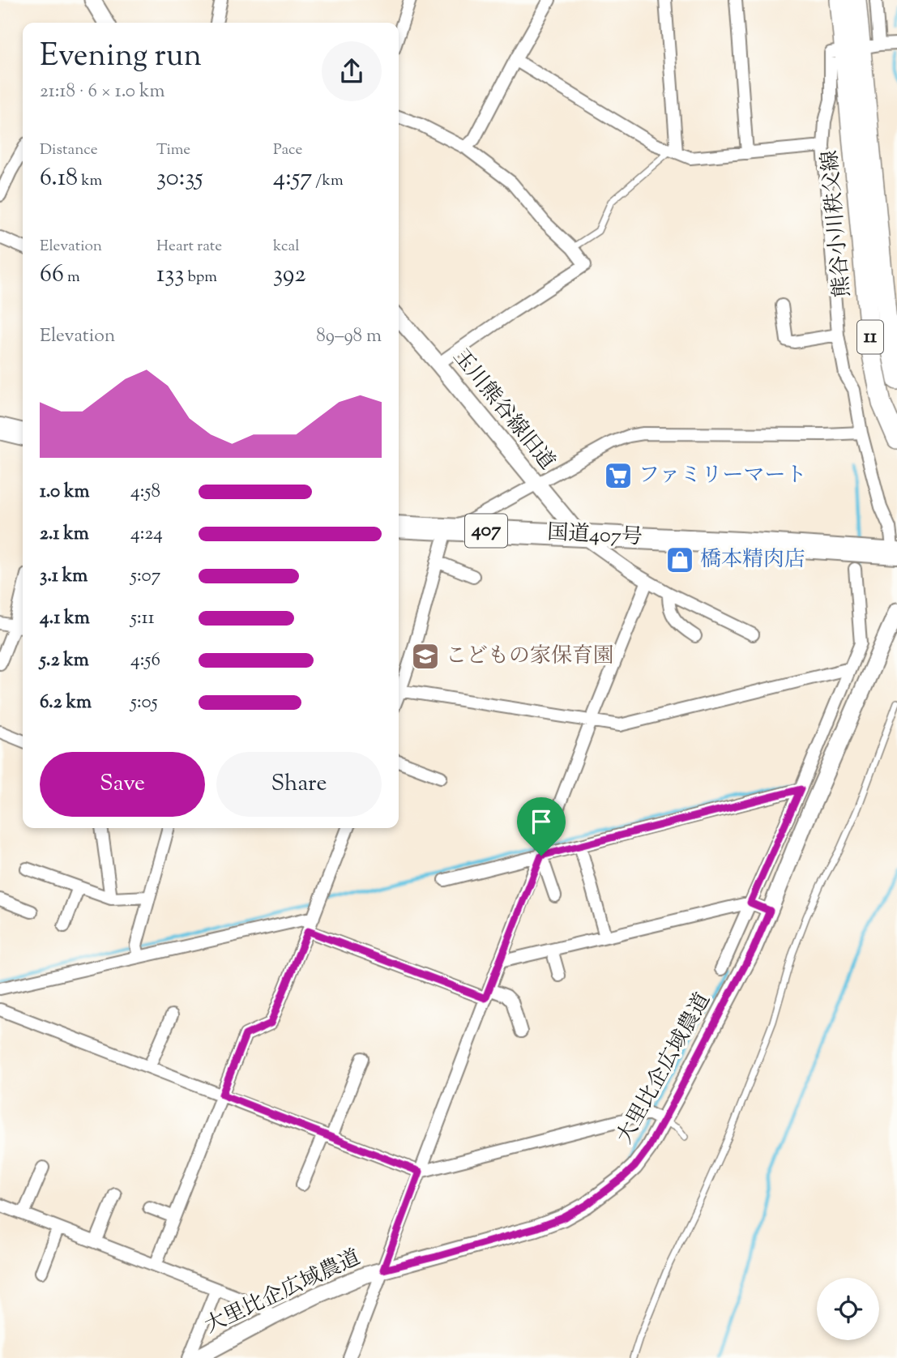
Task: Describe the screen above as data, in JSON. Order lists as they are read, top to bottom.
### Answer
{
  "streets": {
    "highway": ["407", "国道407号"],
    "main road": ["熊谷小川秩父線", "11"],
    "street": ["玉川熊谷線旧道", "大里比企広域農道"]
  },
  "crossings": [
    ["玉川熊谷線旧道", "国道407号"]
  ],
  "places": {
    "supermarket": ["ファミリーマート"],
    "shop": ["橋本精肉店"],
    "school or university": ["こどもの家保育園"]
  },
  "page": {
    "heading": ["Evening run", "21:18 · 6 × 1.0 km"],
    "stats": [
      ["Distance", "6.18 km"],
      ["Time", "30:35"],
      ["Pace", "4:57 /km"],
      ["Elevation", "66 m"],
      ["Heart rate", "133 bpm"],
      ["kcal", "392"]
    ],
    "chart": ["Elevation", "89–98 m"],
    "list": [
      {
        "name": "1.0 km",
        "note": "4:58"
      },
      {
        "name": "2.1 km",
        "note": "4:24"
      },
      {
        "name": "3.1 km",
        "note": "5:07"
      },
      {
        "name": "4.1 km",
        "note": "5:11"
      },
      {
        "name": "5.2 km",
        "note": "4:56"
      },
      {
        "name": "6.2 km",
        "note": "5:05"
      }
    ],
    "buttons": ["Save", "Share"]
  }
}
